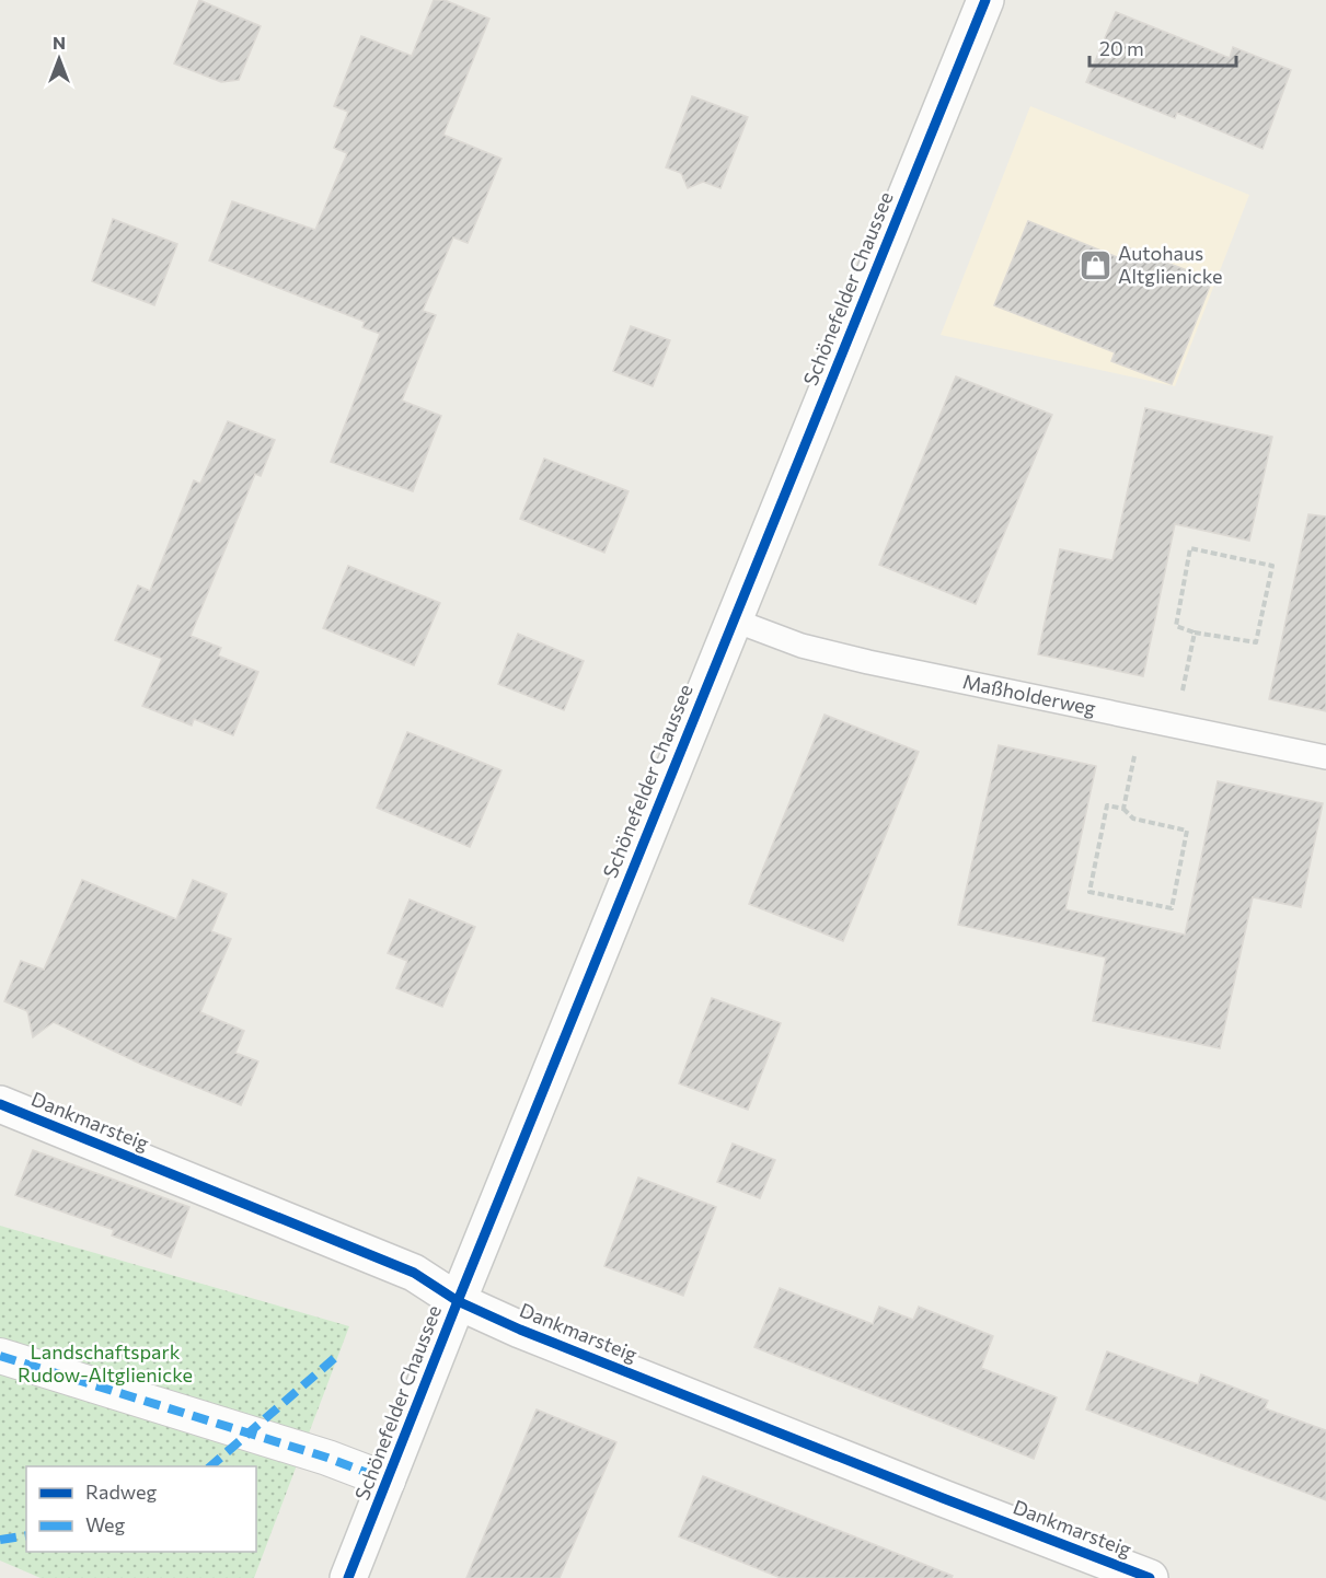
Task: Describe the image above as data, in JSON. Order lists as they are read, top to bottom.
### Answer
{
  "streets": {
    "main road": ["Schönefelder Chaussee", "Dankmarsteig"],
    "lane": ["Maßholderweg"]
  },
  "crossings": [
    ["Schönefelder Chaussee", "Maßholderweg"],
    ["Schönefelder Chaussee", "Dankmarsteig"]
  ],
  "parks": ["Landschaftspark Rudow-Altglienicke"],
  "places": {
    "shop": ["Autohaus Altglienicke"]
  },
  "legend": ["Radweg", "Weg"],
  "scale_bar": "20 m",
  "north": "top"
}
